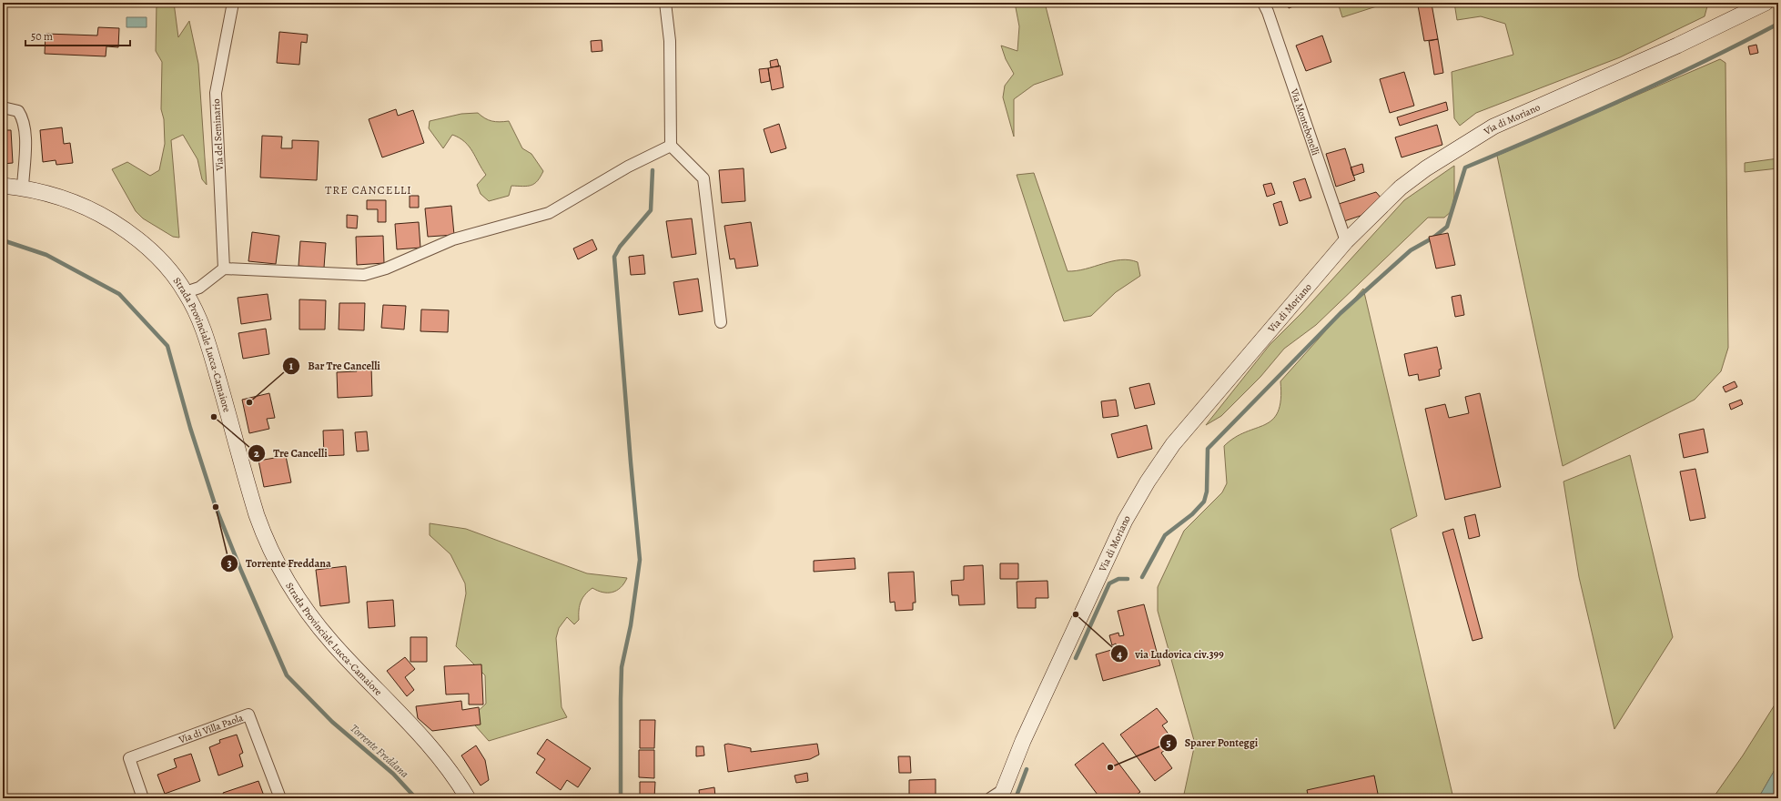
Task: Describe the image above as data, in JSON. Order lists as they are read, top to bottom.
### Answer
{
  "streets": {
    "main road": ["Via di Moriano", "Strada Provinciale Lucca-Camaiore"],
    "street": ["Via Montebonelli", "Via del Seminario", "Via di Villa Paola"]
  },
  "crossings": [
    ["Via di Moriano", "Via Montebonelli"]
  ],
  "districts": ["TRE CANCELLI"],
  "water": ["Torrente Freddana"],
  "places": [
    "Bar Tre Cancelli",
    "Tre Cancelli",
    "Torrente Freddana",
    "via Ludovica civ.399",
    "Sparer Ponteggi"
  ],
  "scale_bar": "50 m"
}
